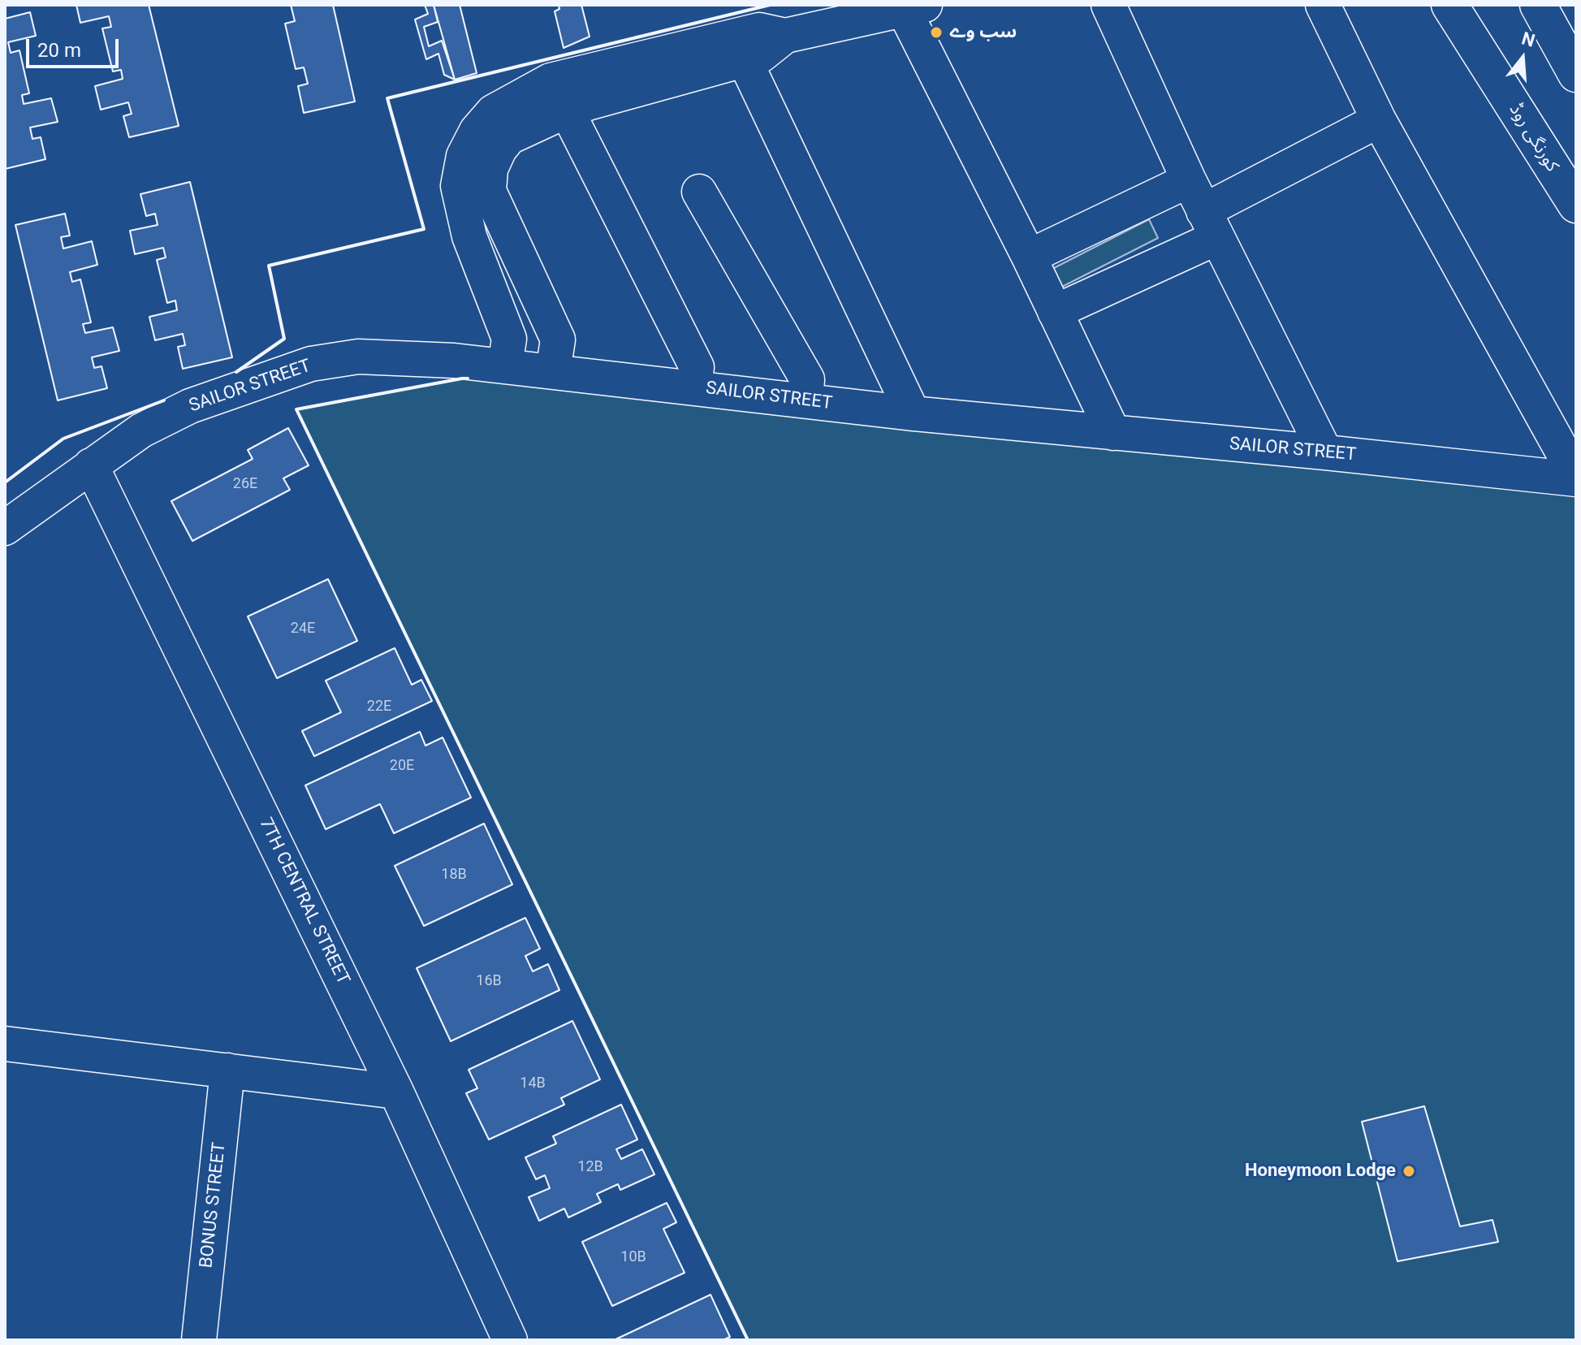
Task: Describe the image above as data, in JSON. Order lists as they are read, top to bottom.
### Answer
{
  "streets": {
    "main road": ["کورنگی روڈ"],
    "street": ["SAILOR STREET", "7TH CENTRAL STREET", "BONUS STREET"]
  },
  "crossings": [
    ["SAILOR STREET", "7TH CENTRAL STREET"]
  ],
  "places": ["سب وے", "Honeymoon Lodge"],
  "house_numbers": [
    "26E",
    "24E",
    "22E",
    "20E",
    "18B",
    "16B",
    "14B",
    "12B",
    "10B"
  ],
  "scale_bar": "20 m",
  "north": "top"
}
